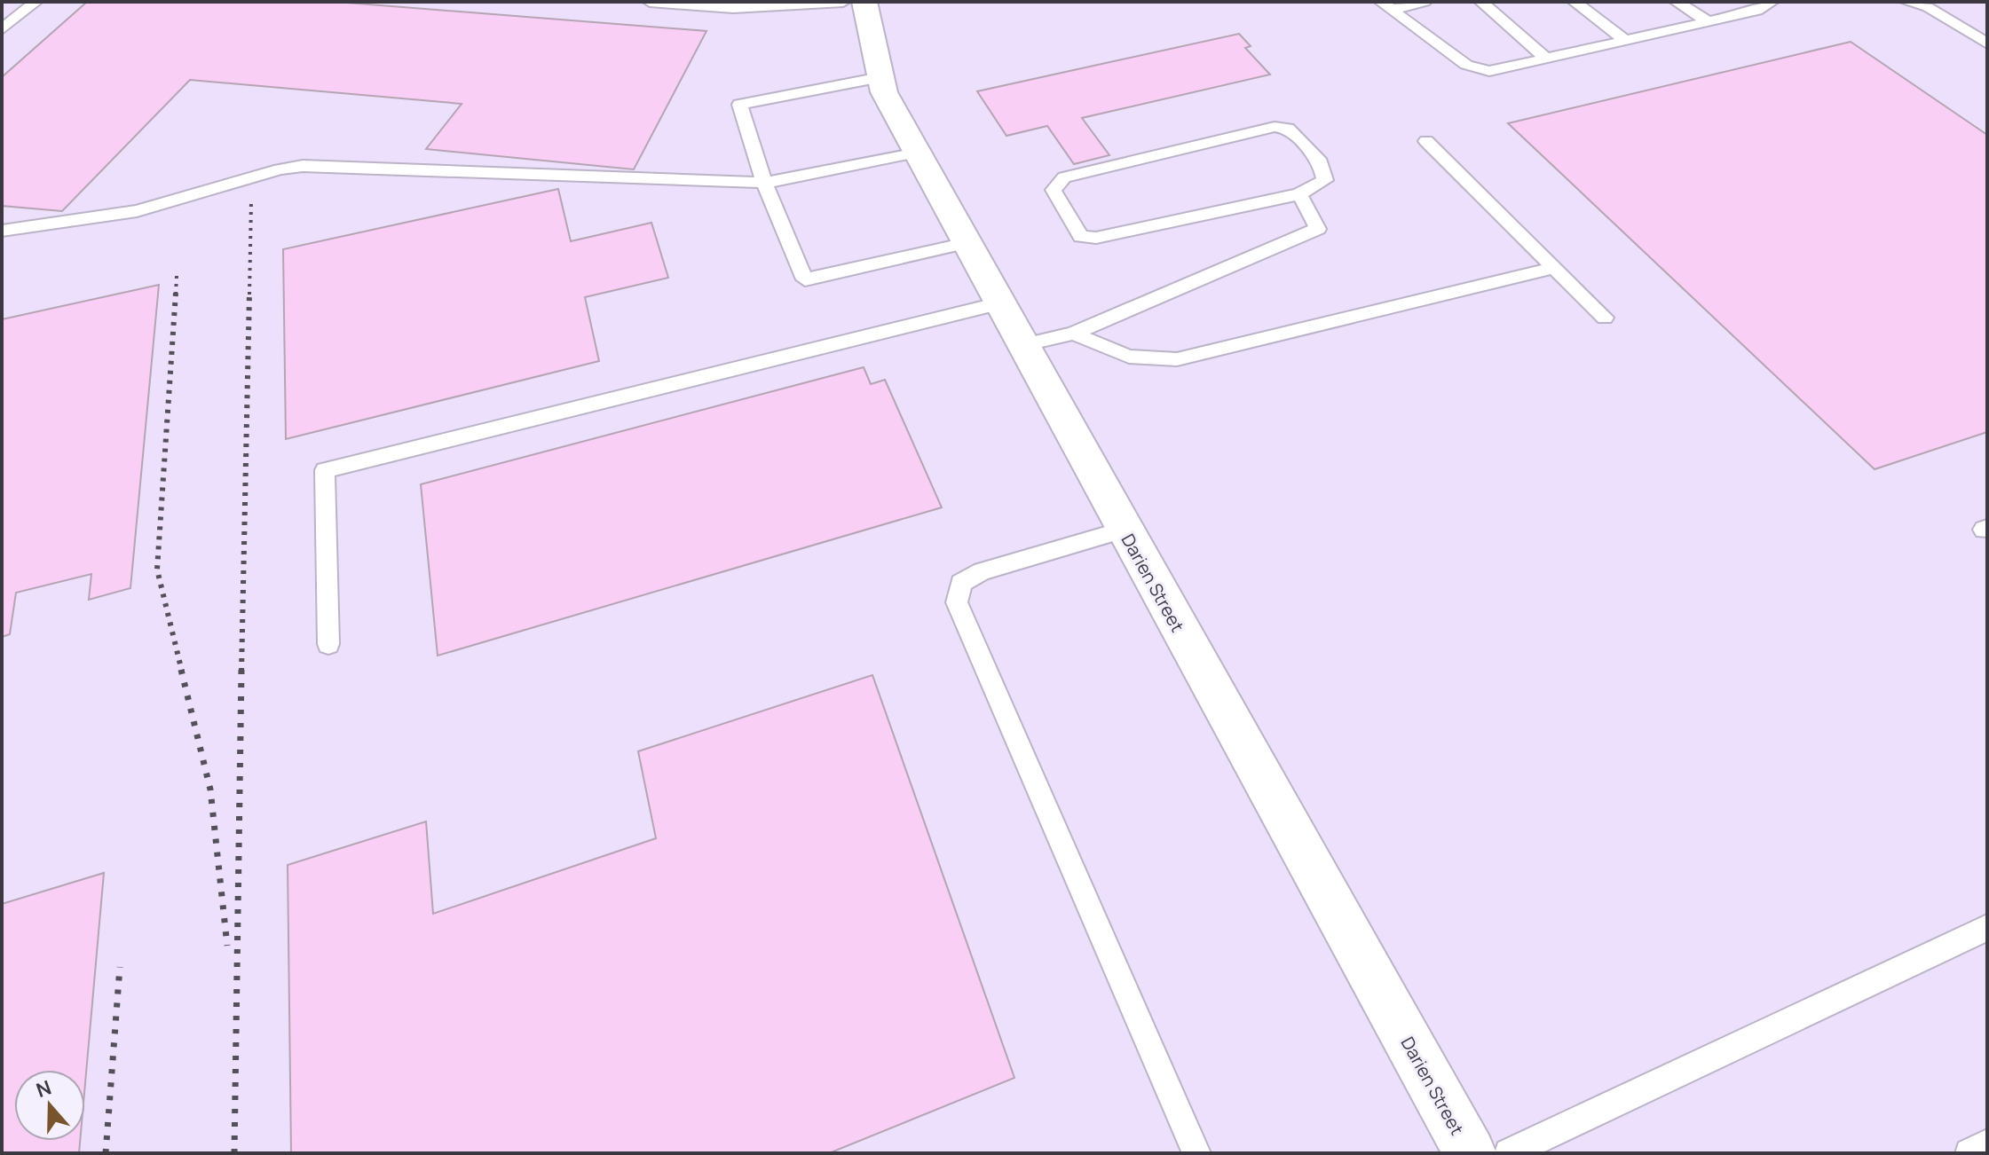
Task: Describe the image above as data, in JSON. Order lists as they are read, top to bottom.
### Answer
{
  "streets": {
    "street": ["Darien Street"]
  },
  "north": "top"
}
